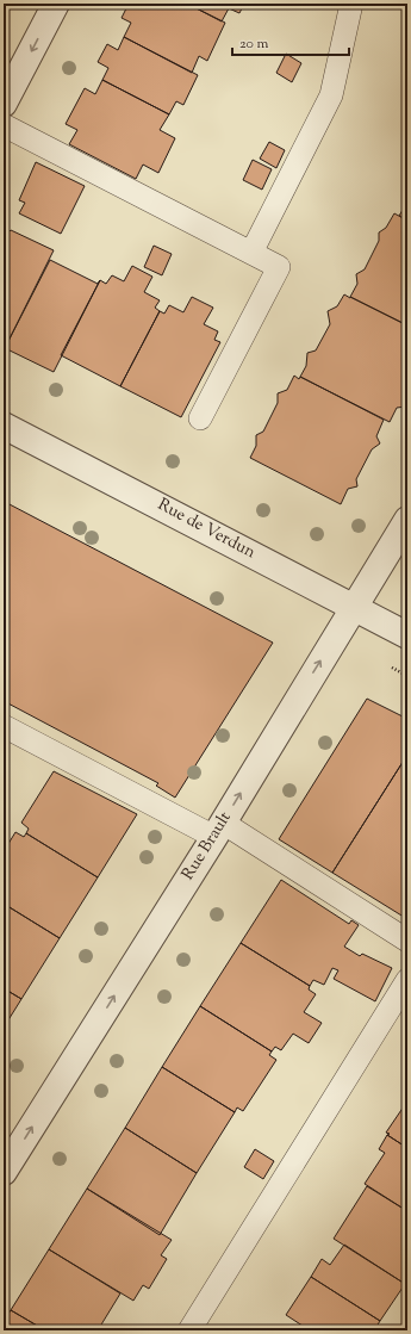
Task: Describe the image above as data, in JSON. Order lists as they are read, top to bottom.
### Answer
{
  "streets": {
    "street": ["Rue de Verdun", "Rue Brault"]
  },
  "crossings": [
    ["Rue de Verdun", "Rue Brault"]
  ],
  "one_way": ["Rue Brault"],
  "scale_bar": "20 m"
}
